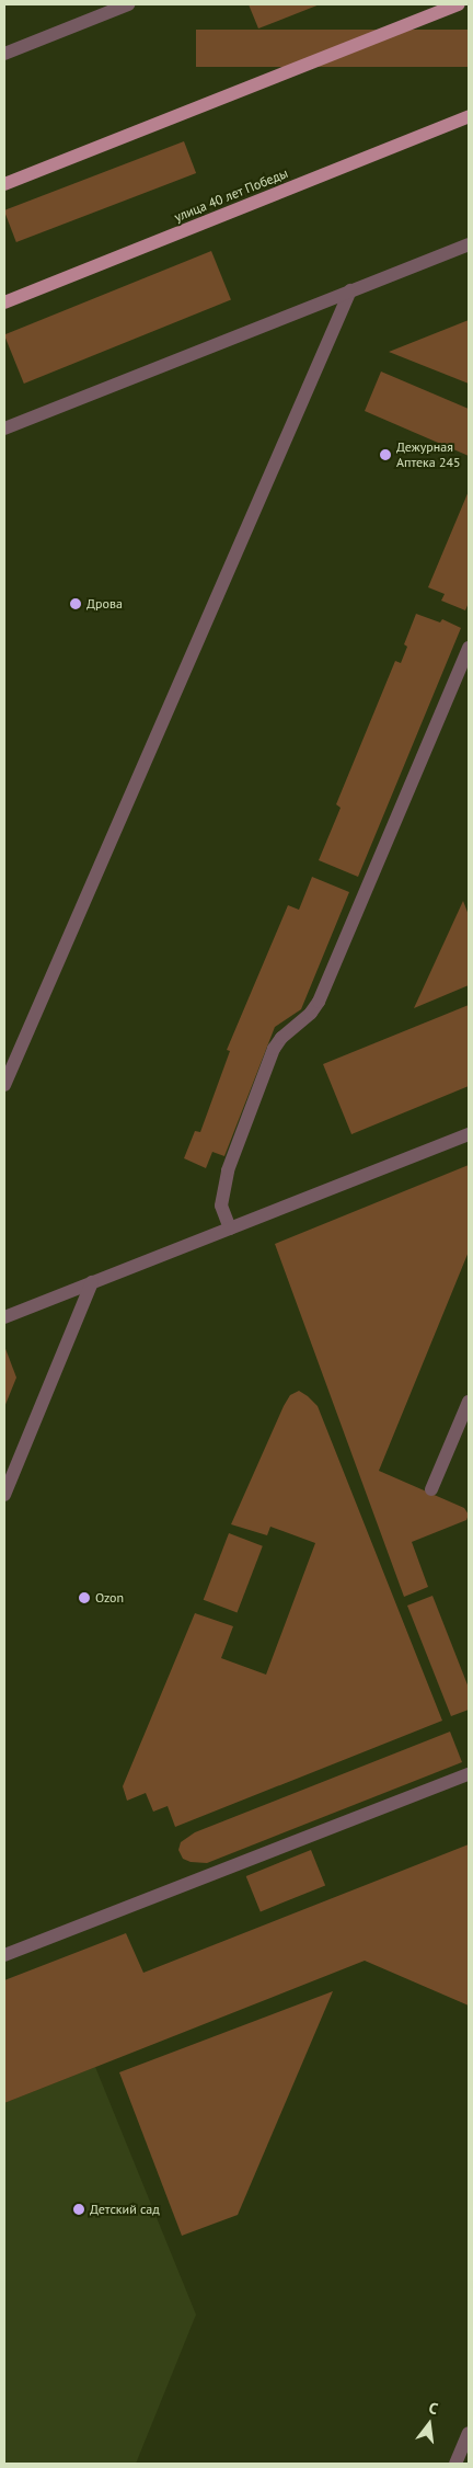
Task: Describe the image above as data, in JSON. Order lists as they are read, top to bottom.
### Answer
{
  "streets": {
    "main road": ["улица 40 лет Победы"]
  },
  "places": [
    "Дежурная Аптека 245",
    "Дрова",
    "Ozon",
    "Детский сад"
  ],
  "north": "top"
}
